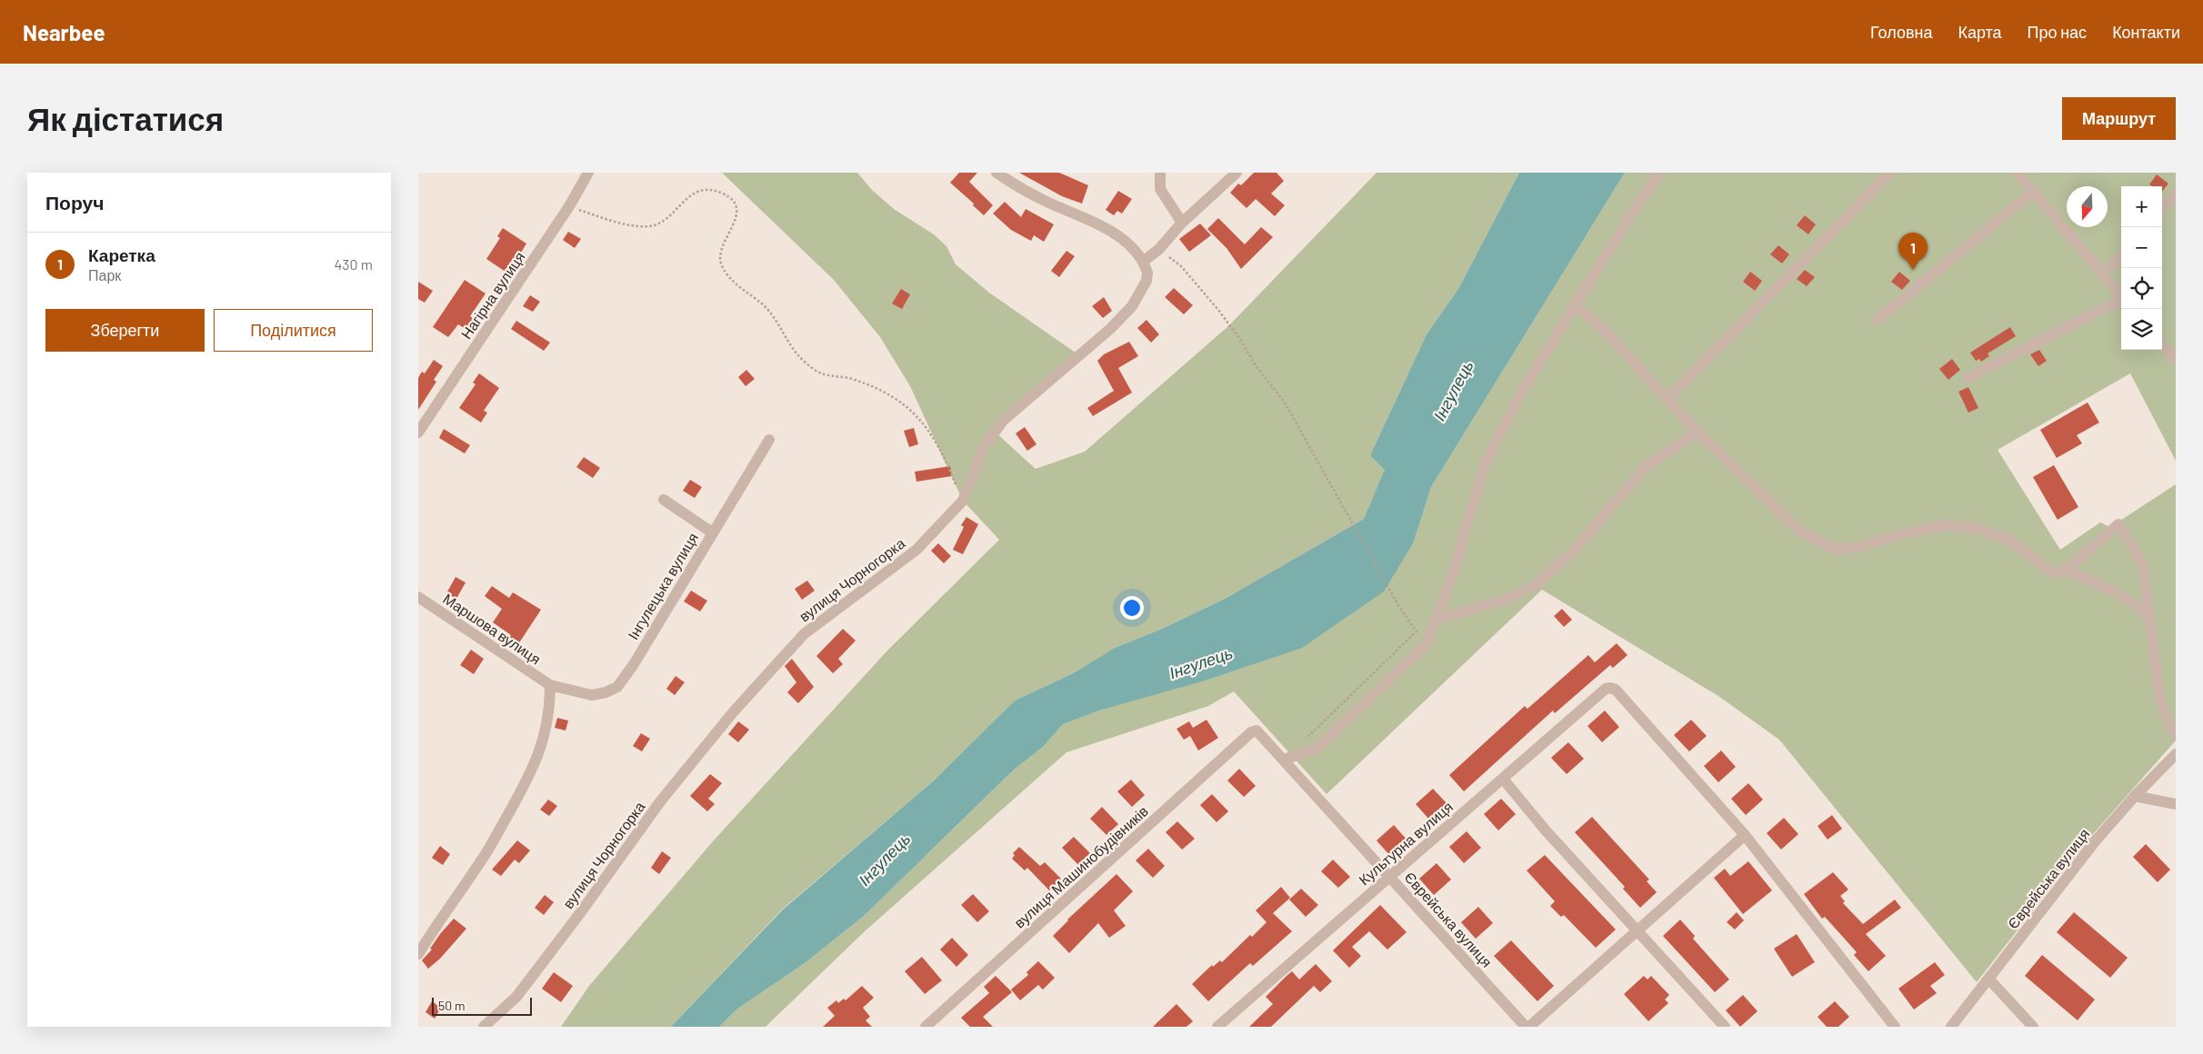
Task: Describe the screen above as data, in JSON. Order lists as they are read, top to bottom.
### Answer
{
  "streets": {
    "street": [
      "Нагірна вулиця",
      "вулиця Чорногорка",
      "Інгулецька вулиця",
      "Маршова вулиця",
      "Культурна вулиця",
      "вулиця Машинобудівників",
      "Єврейська вулиця"
    ]
  },
  "crossings": [
    ["Інгулецька вулиця", "Маршова вулиця"],
    ["Культурна вулиця", "Єврейська вулиця"],
    ["вулиця Машинобудівників", "Єврейська вулиця"]
  ],
  "water": ["Інгулець"],
  "scale_bar": "50 m",
  "north": "bottom",
  "page": {
    "header": "Nearbee",
    "nav": [
      "Головна",
      "Карта",
      "Про нас",
      "Контакти"
    ],
    "buttons": [
      "Маршрут",
      ["Зберегти", "Поділитися"]
    ],
    "title": "Як дістатися",
    "heading": "Поруч",
    "map_buttons": ["+", "−"],
    "list": [
      {
        "mark": "1",
        "name": "Каретка",
        "note": "Парк",
        "value": "430 m"
      }
    ],
    "pins": "1",
    "scale": "50 m"
  }
}
